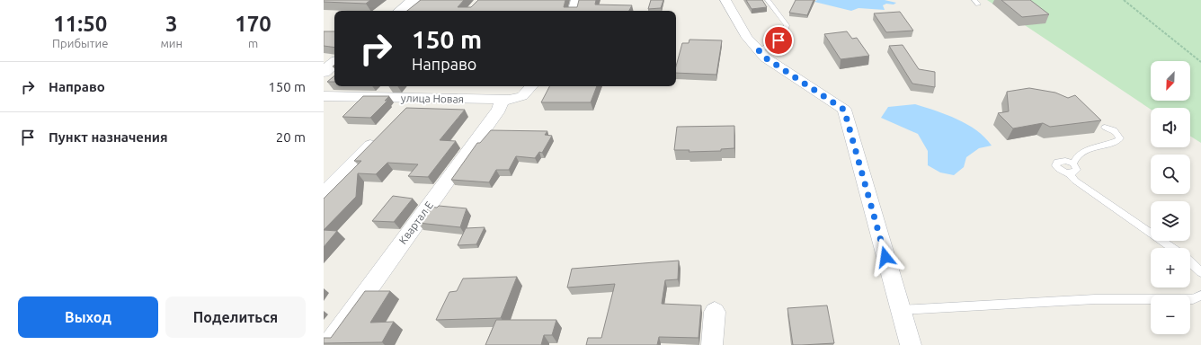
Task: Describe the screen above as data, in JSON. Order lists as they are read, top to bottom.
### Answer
{
  "streets": {
    "street": ["улица Новая", "Квартал Е"]
  },
  "crossings": [
    ["улица Новая", "Квартал Е"]
  ],
  "north": "bottom left",
  "page": {
    "eta": [
      "11:50",
      "Прибытие",
      "3",
      "мин",
      "170",
      "m"
    ],
    "turn": ["150 m", "Направо"],
    "list": [
      {
        "name": "Направо",
        "value": "150 m"
      },
      {
        "name": "Пункт назначения",
        "value": "20 m"
      }
    ],
    "map_buttons": ["+", "−"],
    "buttons": ["Выход", "Поделиться"]
  }
}
